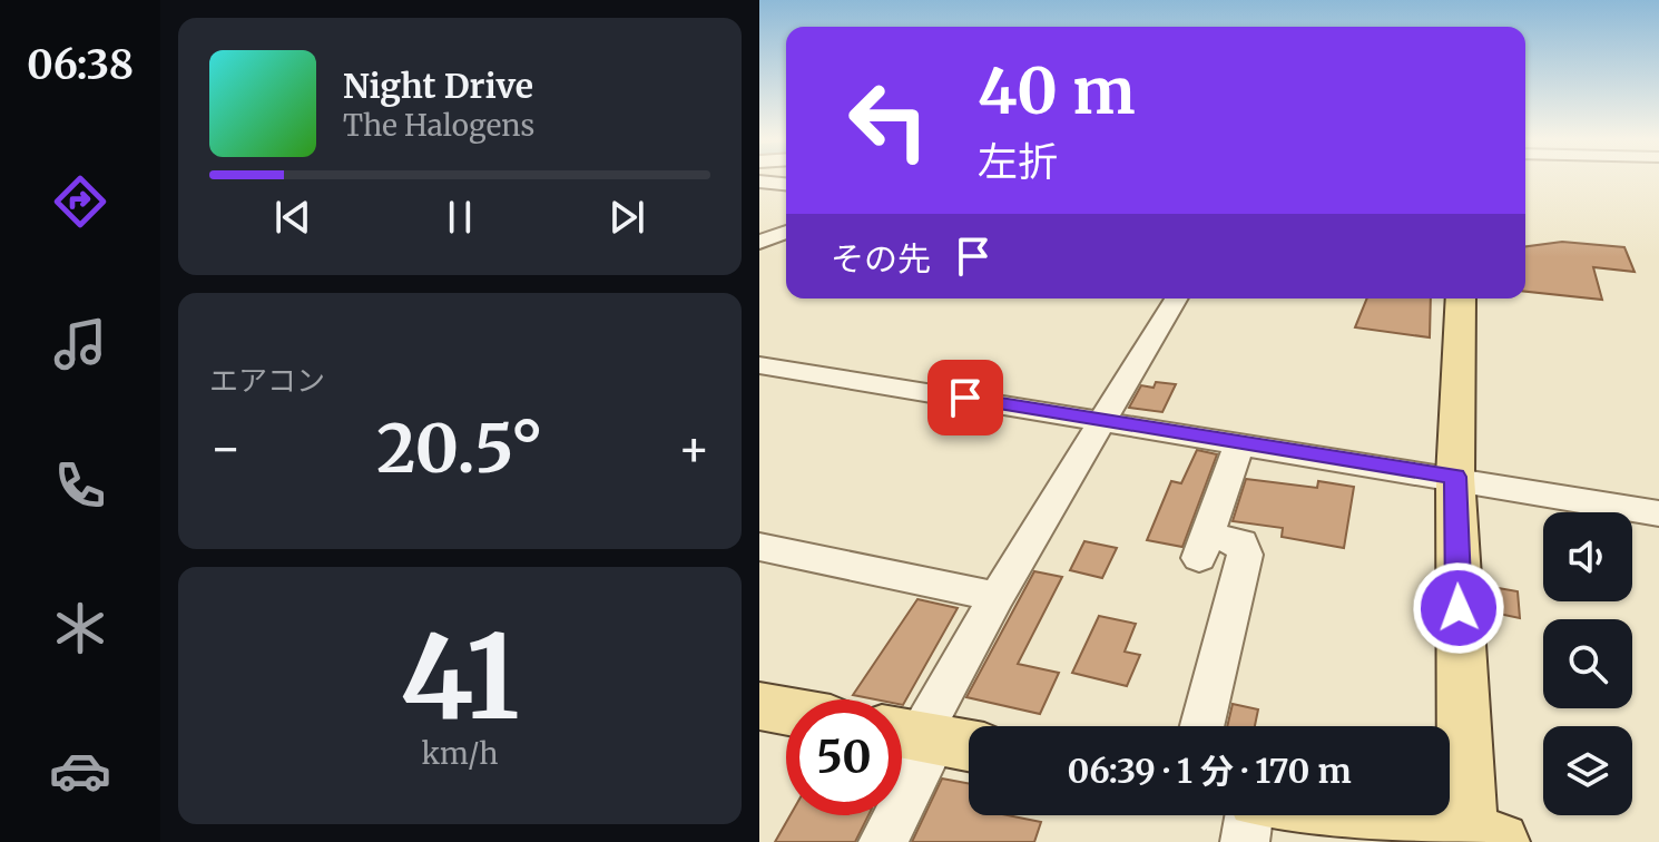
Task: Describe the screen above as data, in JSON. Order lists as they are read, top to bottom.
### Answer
{
  "page": {
    "tabs": "06:38",
    "turn": ["40 m", "左折"],
    "song": ["Night Drive", "The Halogens"],
    "then": "その先",
    "tile": [
      "エアコン",
      ["41", "km/h"]
    ],
    "heat": ["−", "20.5°", "+"],
    "limit": "50",
    "trip": "06:39 · 1 分 · 170 m"
  }
}
